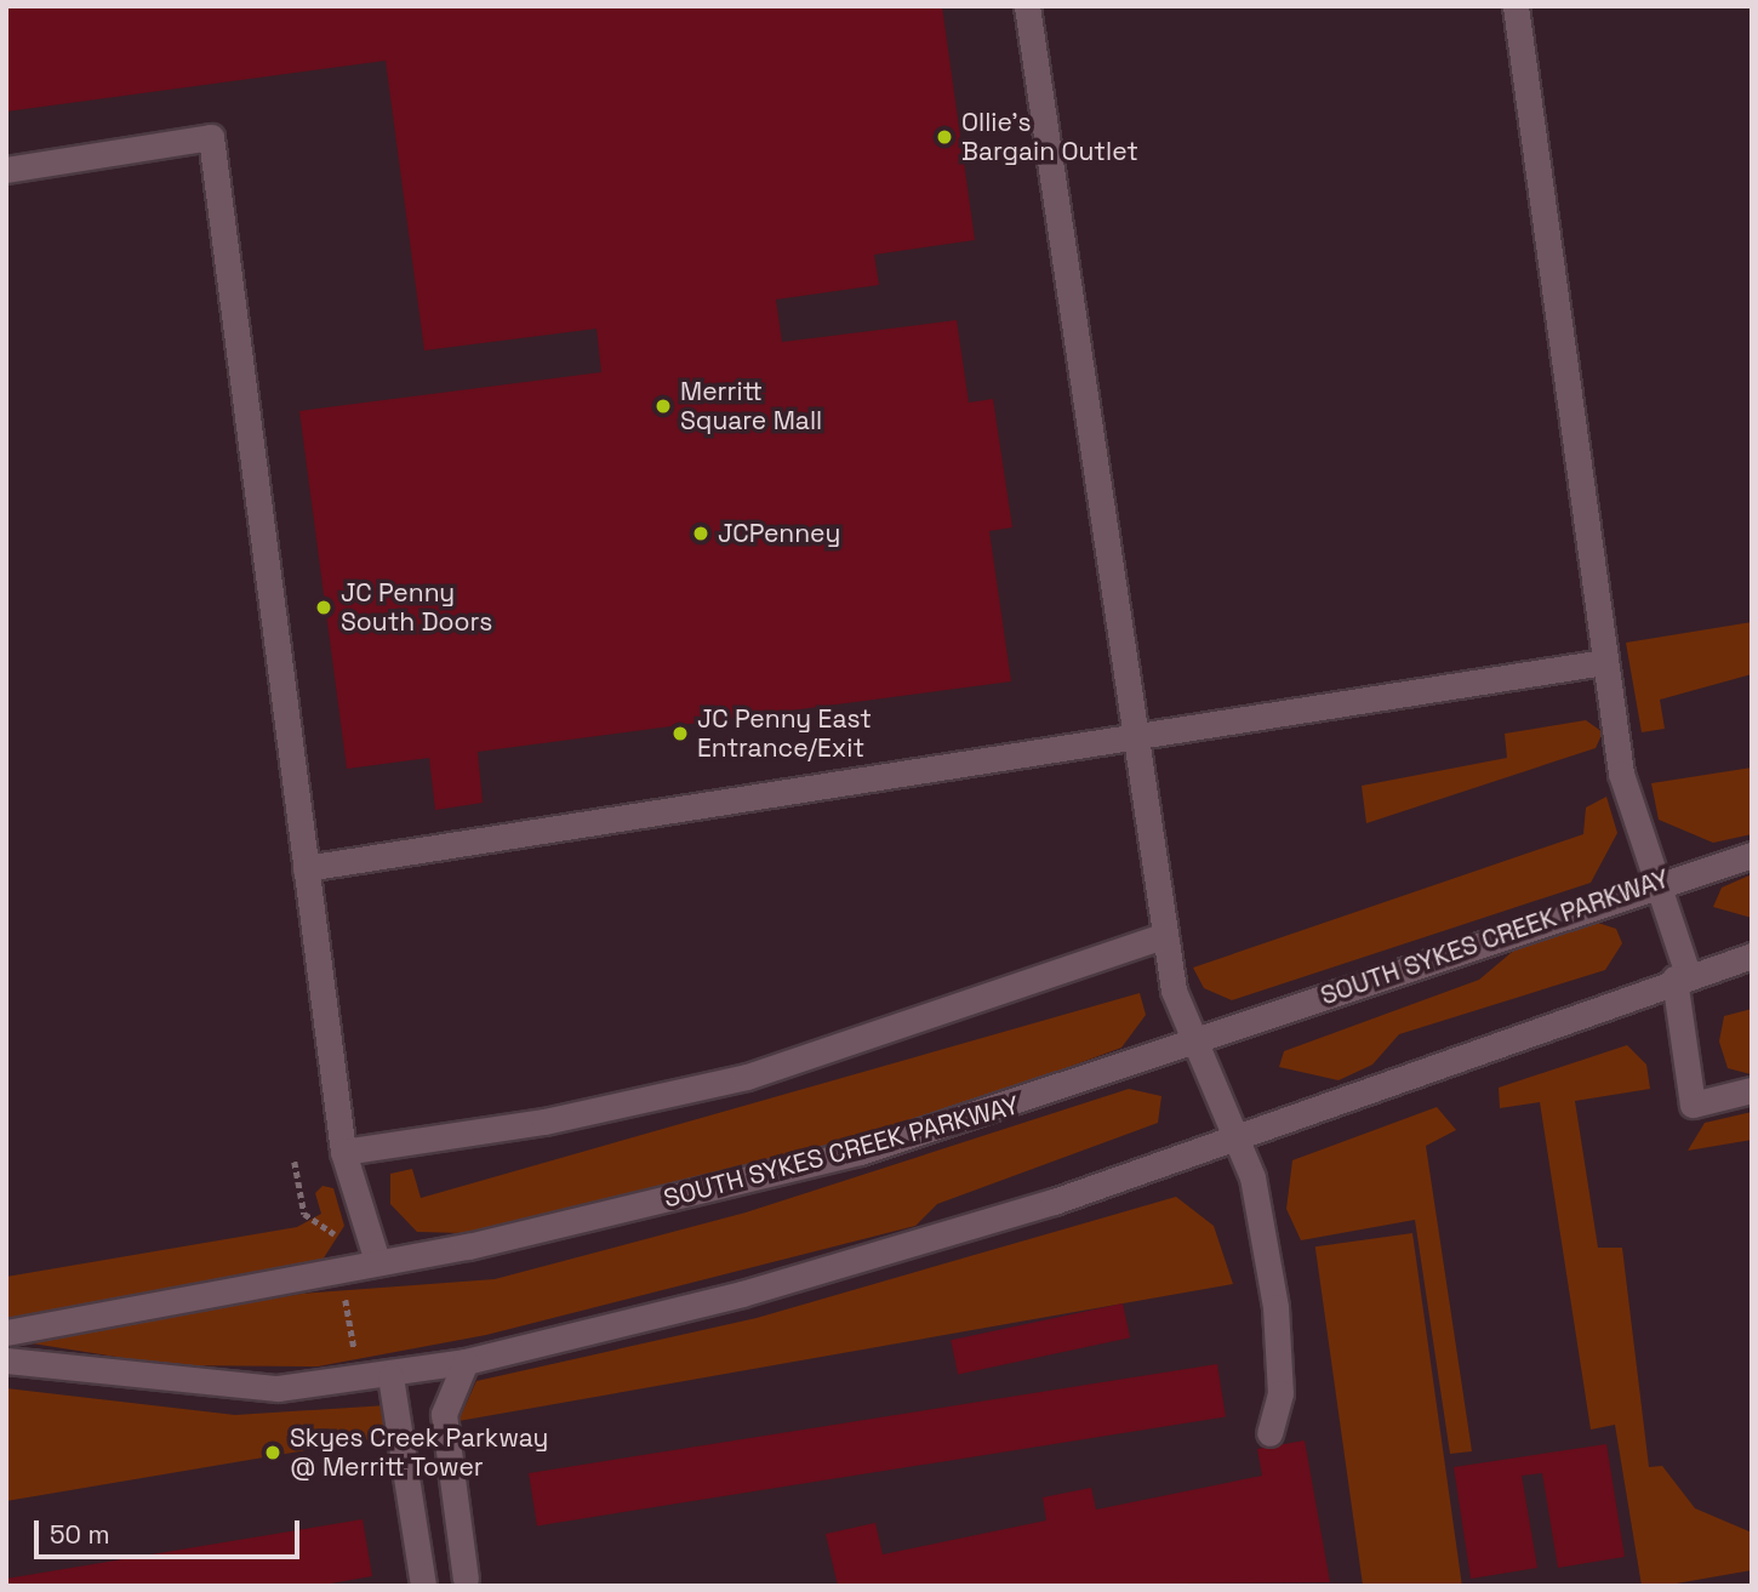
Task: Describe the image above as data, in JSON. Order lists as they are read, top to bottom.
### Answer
{
  "streets": {
    "street": ["SOUTH SYKES CREEK PARKWAY"]
  },
  "places": [
    "Ollie's Bargain Outlet",
    "Merritt Square Mall",
    "JCPenney",
    "JC Penny South Doors",
    "JC Penny East Entrance/Exit",
    "Skyes Creek Parkway @ Merritt Tower"
  ],
  "scale_bar": "50 m"
}
